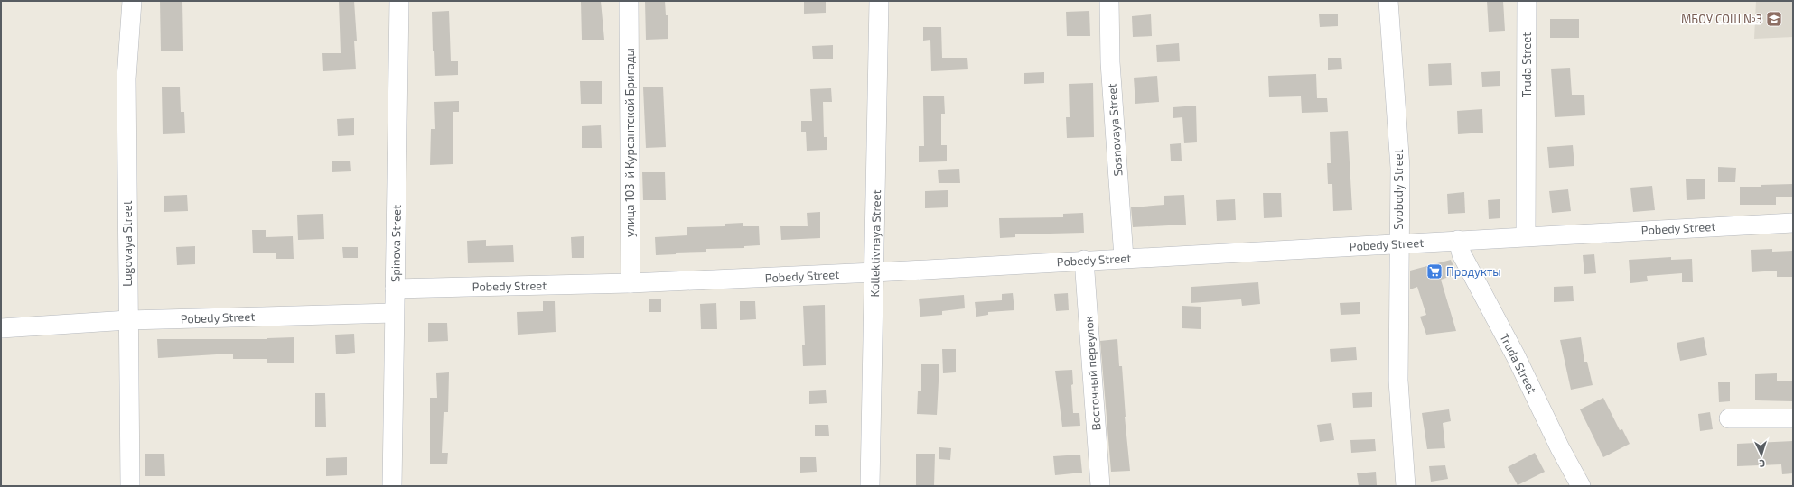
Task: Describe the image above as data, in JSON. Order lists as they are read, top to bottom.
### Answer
{
  "streets": {
    "street": [
      "Truda Street",
      "Sosnovaya Street",
      "улица 103-й Курсантской Бригады",
      "Svobody Street",
      "Pobedy Street",
      "Lugovaya Street",
      "Spinova Street",
      "Kollektivnaya Street",
      "Восточный переулок"
    ]
  },
  "crossings": [
    ["Truda Street", "Pobedy Street"],
    ["Sosnovaya Street", "Pobedy Street"],
    ["улица 103-й Курсантской Бригады", "Pobedy Street"],
    ["Svobody Street", "Pobedy Street"],
    ["Pobedy Street", "Lugovaya Street"],
    ["Pobedy Street", "Spinova Street"],
    ["Pobedy Street", "Kollektivnaya Street"],
    ["Pobedy Street", "Восточный переулок"]
  ],
  "places": {
    "school or university": ["МБОУ СОШ №3"],
    "supermarket": ["Продукты"]
  },
  "north": "bottom"
}
